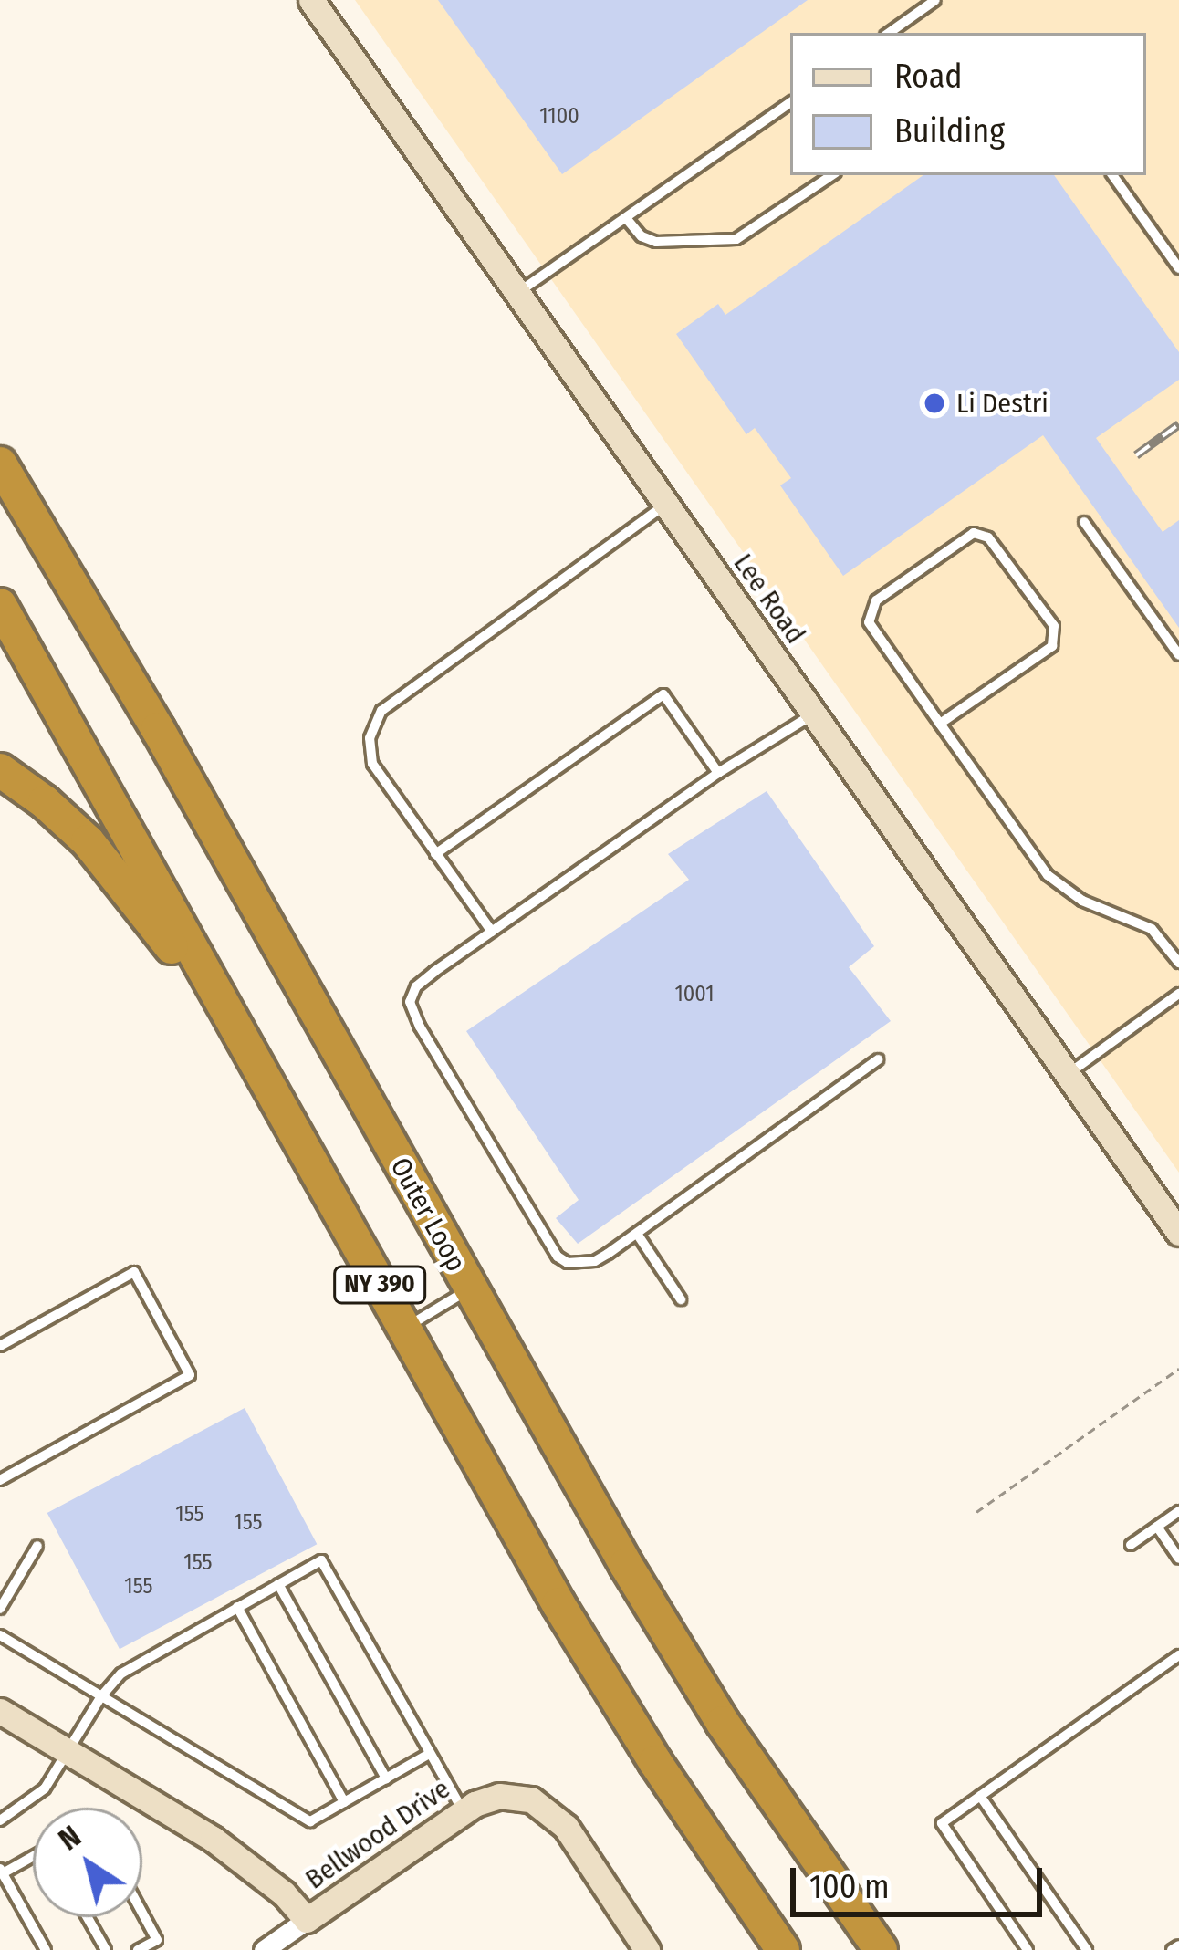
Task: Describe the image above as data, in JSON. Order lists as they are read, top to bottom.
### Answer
{
  "streets": {
    "highway": ["Outer Loop", "NY 390"],
    "street": ["Lee Road", "Bellwood Drive"]
  },
  "places": ["Li Destri"],
  "house_numbers": [
    "1100",
    "1001",
    "155",
    "155",
    "155",
    "155"
  ],
  "legend": ["Road", "Building"],
  "scale_bar": "100 m",
  "north": "top left"
}
